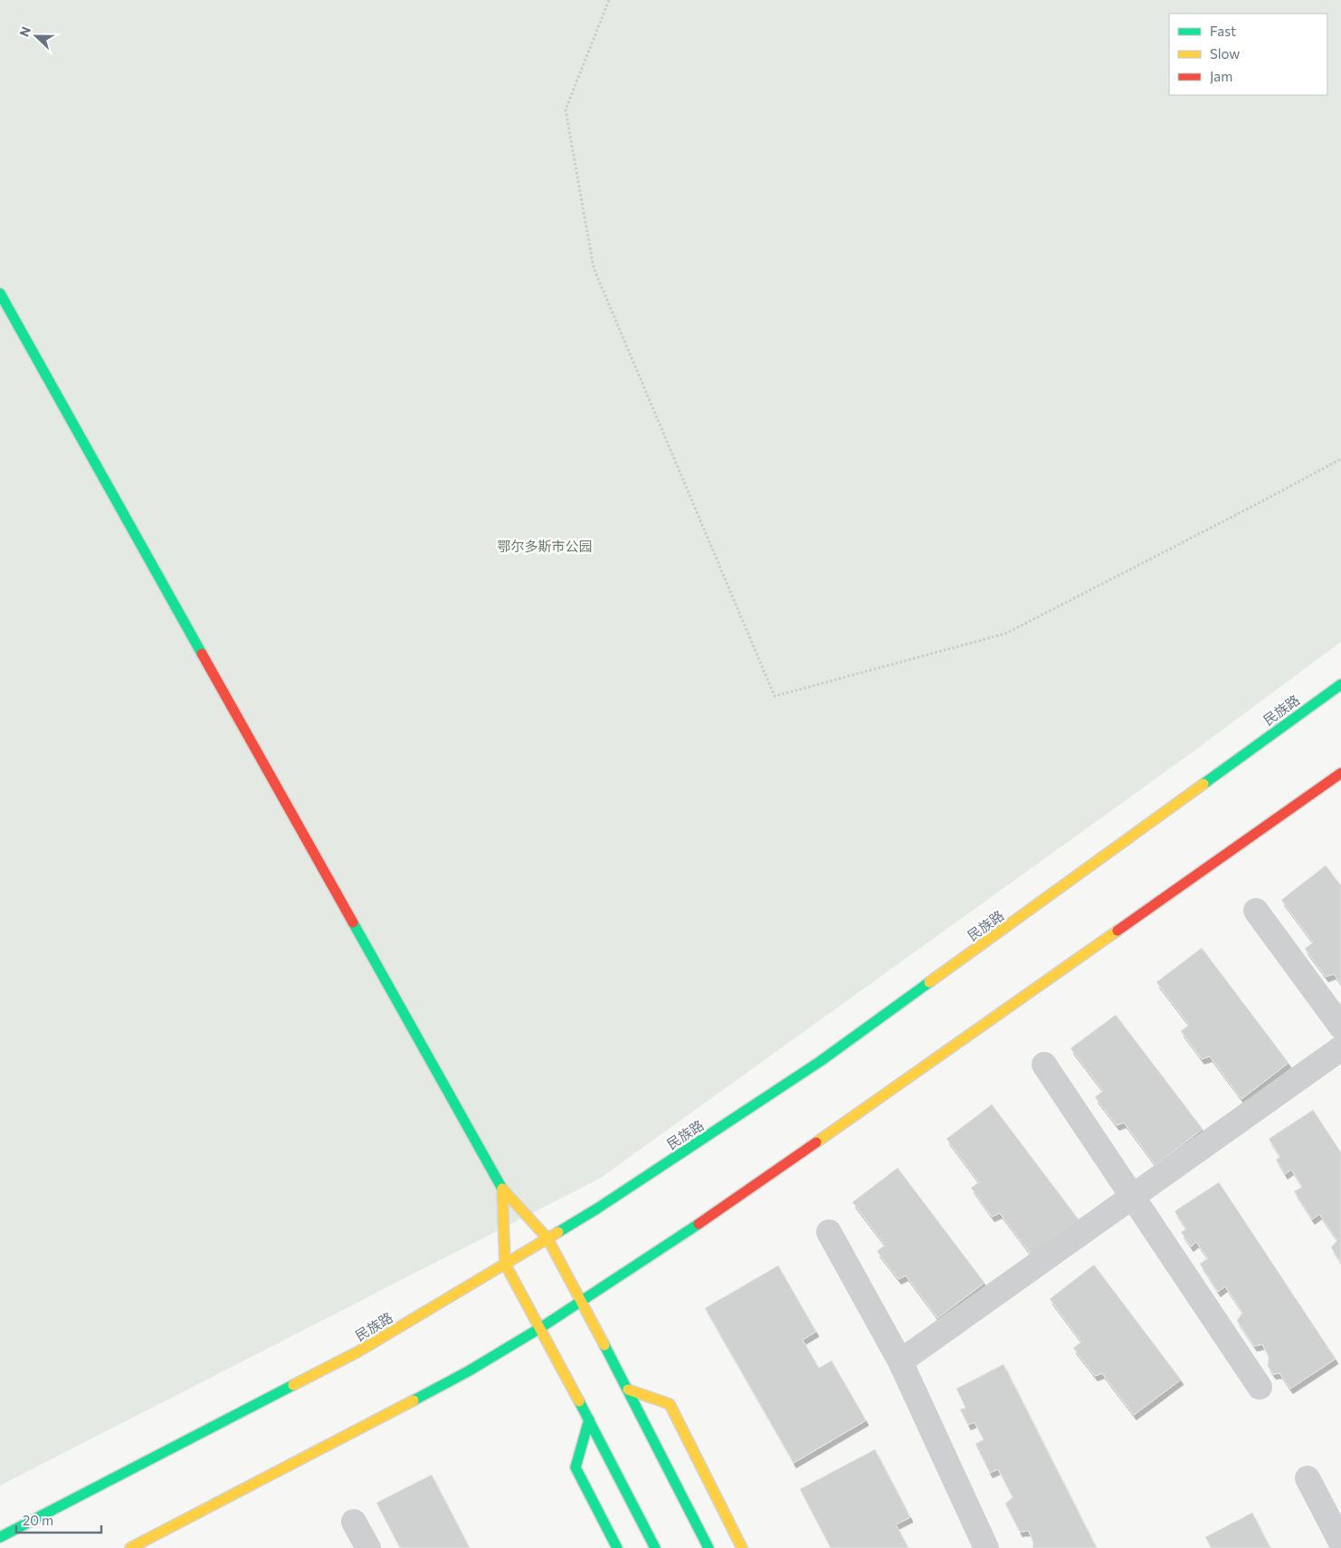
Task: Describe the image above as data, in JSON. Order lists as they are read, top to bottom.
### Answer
{
  "streets": {
    "street": ["民族路"]
  },
  "parks": ["鄂尔多斯市公园"],
  "legend": ["Fast", "Slow", "Jam"],
  "scale_bar": "20 m",
  "north": "left"
}
